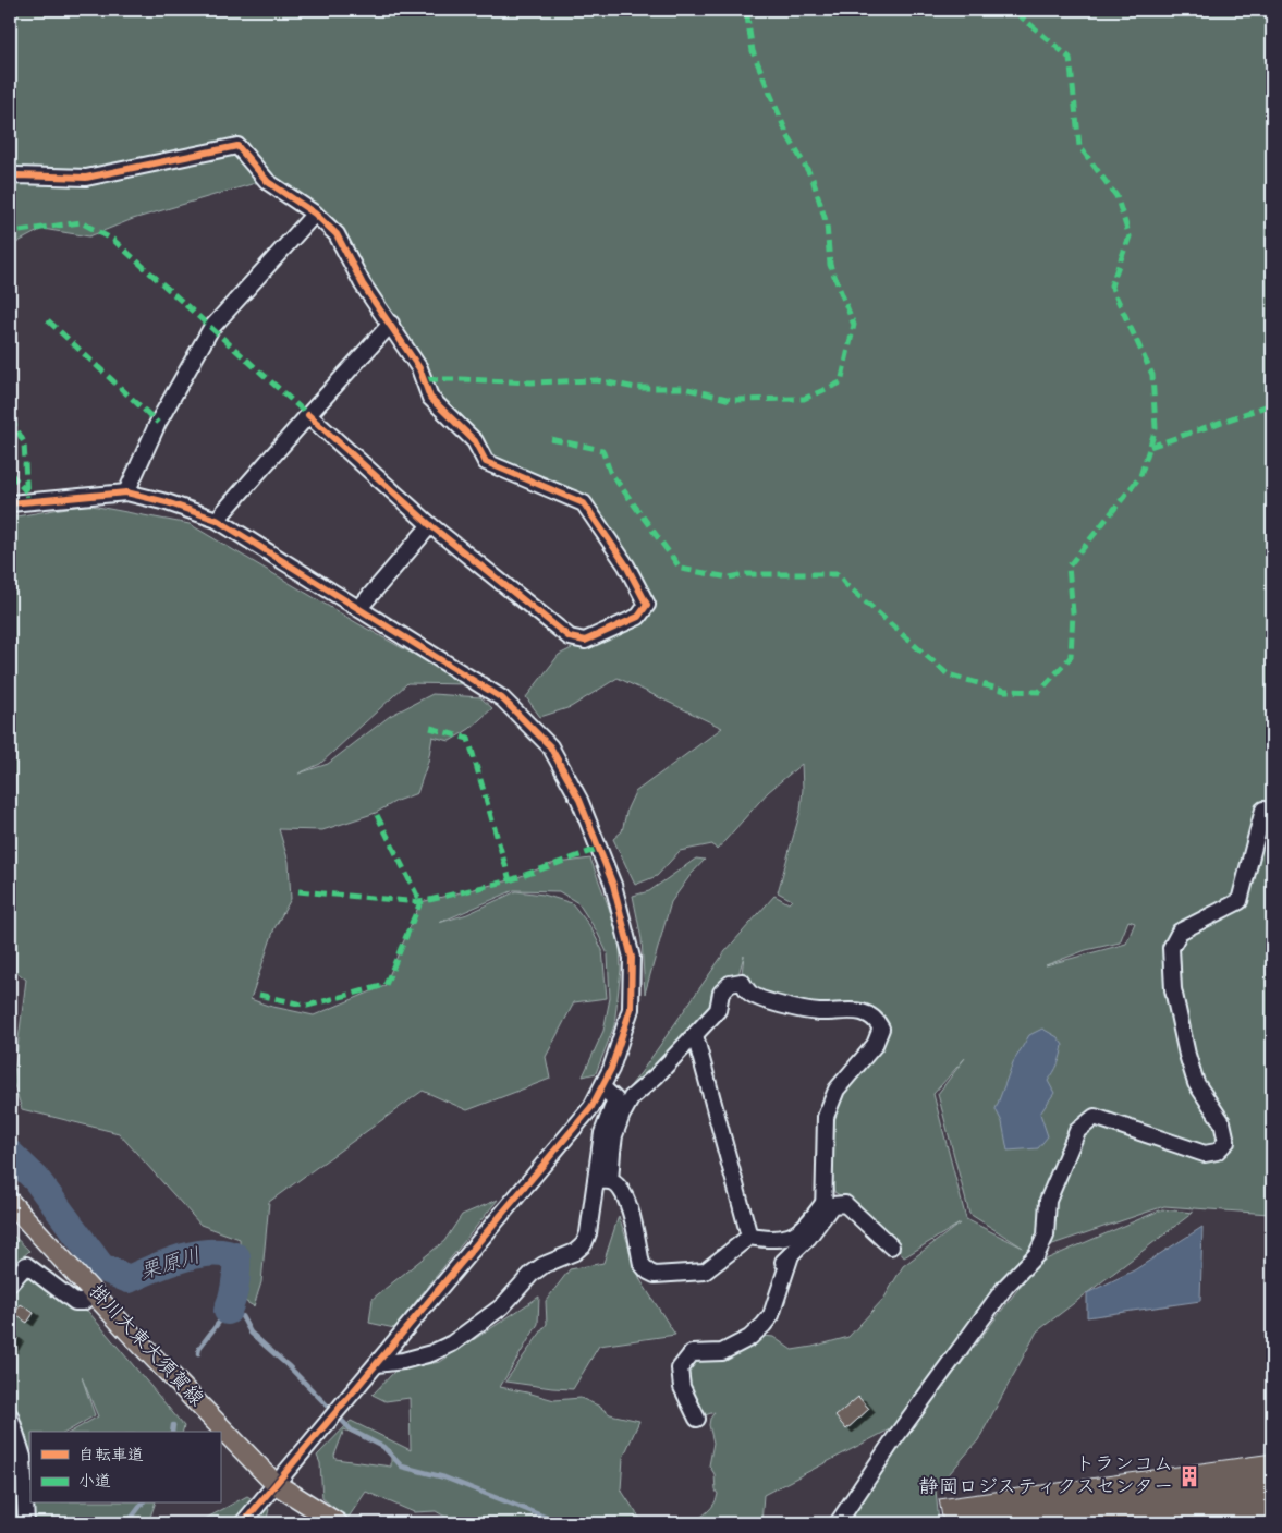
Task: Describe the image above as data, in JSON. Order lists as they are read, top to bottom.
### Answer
{
  "streets": {
    "main road": ["掛川大東大須賀線"]
  },
  "water": ["栗原川"],
  "places": {
    "building": ["トランコム 静岡ロジスティクスセンター"]
  },
  "legend": ["自転車道", "小道"]
}
